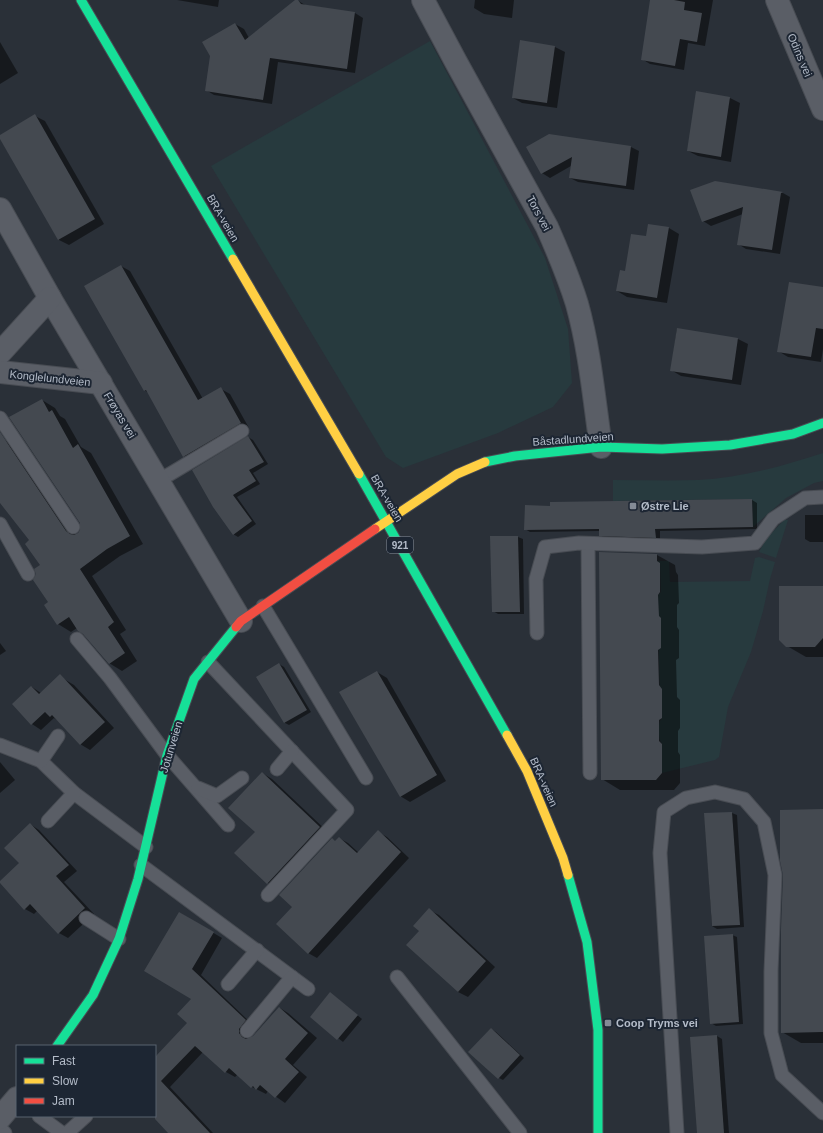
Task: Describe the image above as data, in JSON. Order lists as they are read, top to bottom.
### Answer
{
  "streets": {
    "main road": [
      "BRA-veien",
      "Båstadlundveien",
      "921",
      "Jotunveien"
    ],
    "street": [
      "Odins vei",
      "Tors vei",
      "Konglelundveien",
      "Frøyas vei"
    ]
  },
  "crossings": [
    ["Tors vei", "Båstadlundveien"],
    ["BRA-veien", "Båstadlundveien"],
    ["BRA-veien", "Jotunveien"],
    ["Konglelundveien", "Frøyas vei"],
    ["Frøyas vei", "Jotunveien"],
    ["Båstadlundveien", "Jotunveien"]
  ],
  "places": {
    "transit": ["Østre Lie", "Coop Tryms vei"]
  },
  "legend": ["Fast", "Slow", "Jam"]
}
